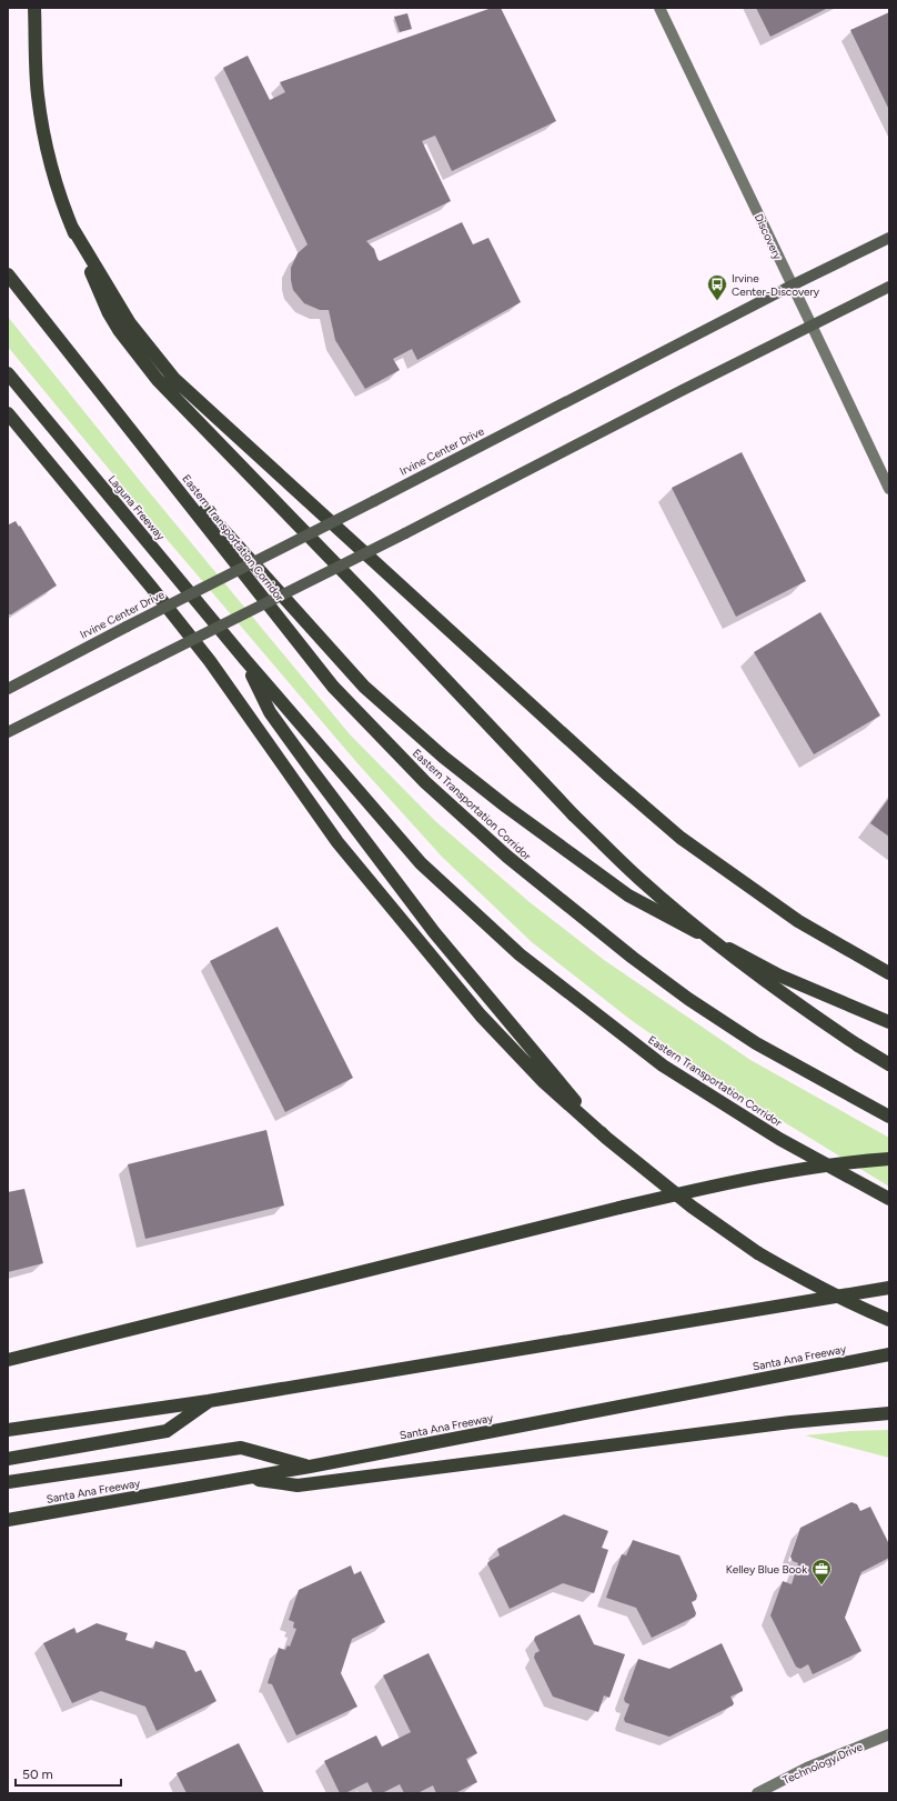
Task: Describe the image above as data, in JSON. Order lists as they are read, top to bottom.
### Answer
{
  "streets": {
    "highway": ["Laguna Freeway", "Eastern Transportation Corridor", "Santa Ana Freeway"],
    "main road": ["Irvine Center Drive"],
    "street": ["Discovery", "Technology Drive"]
  },
  "crossings": [
    ["Discovery", "Irvine Center Drive"],
    ["Laguna Freeway", "Eastern Transportation Corridor"]
  ],
  "places": {
    "bus stop": ["Irvine Center-Discovery"],
    "office": ["Kelley Blue Book"]
  },
  "scale_bar": "50 m"
}
